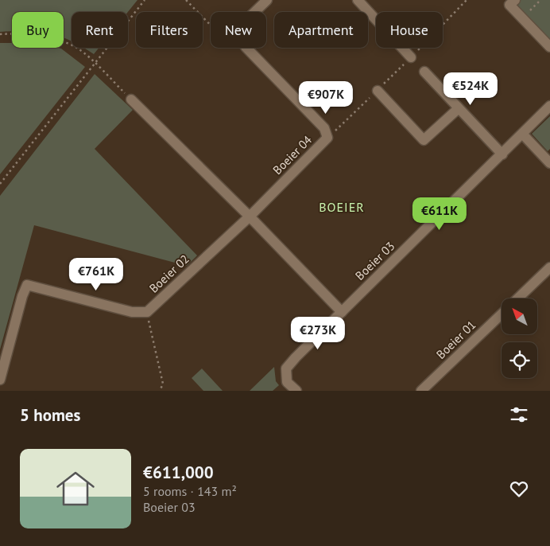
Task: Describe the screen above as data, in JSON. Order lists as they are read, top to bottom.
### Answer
{
  "streets": {
    "street": [
      "Boeier 04",
      "Boeier 03",
      "Boeier 02",
      "Boeier 01"
    ]
  },
  "crossings": [
    ["Boeier 04", "Boeier 02"]
  ],
  "districts": ["BOEIER"],
  "north": "top left",
  "page": {
    "chip": [
      "Buy",
      "Rent",
      "Filters",
      "New",
      "Apartment",
      "House"
    ],
    "price": [
      "€524K",
      "€907K",
      "€611K",
      "€761K",
      "€273K"
    ],
    "heading": "5 homes",
    "list": [
      {
        "name": "€611,000",
        "note": "5 rooms · 143 m² · Boeier 03"
      }
    ]
  }
}
